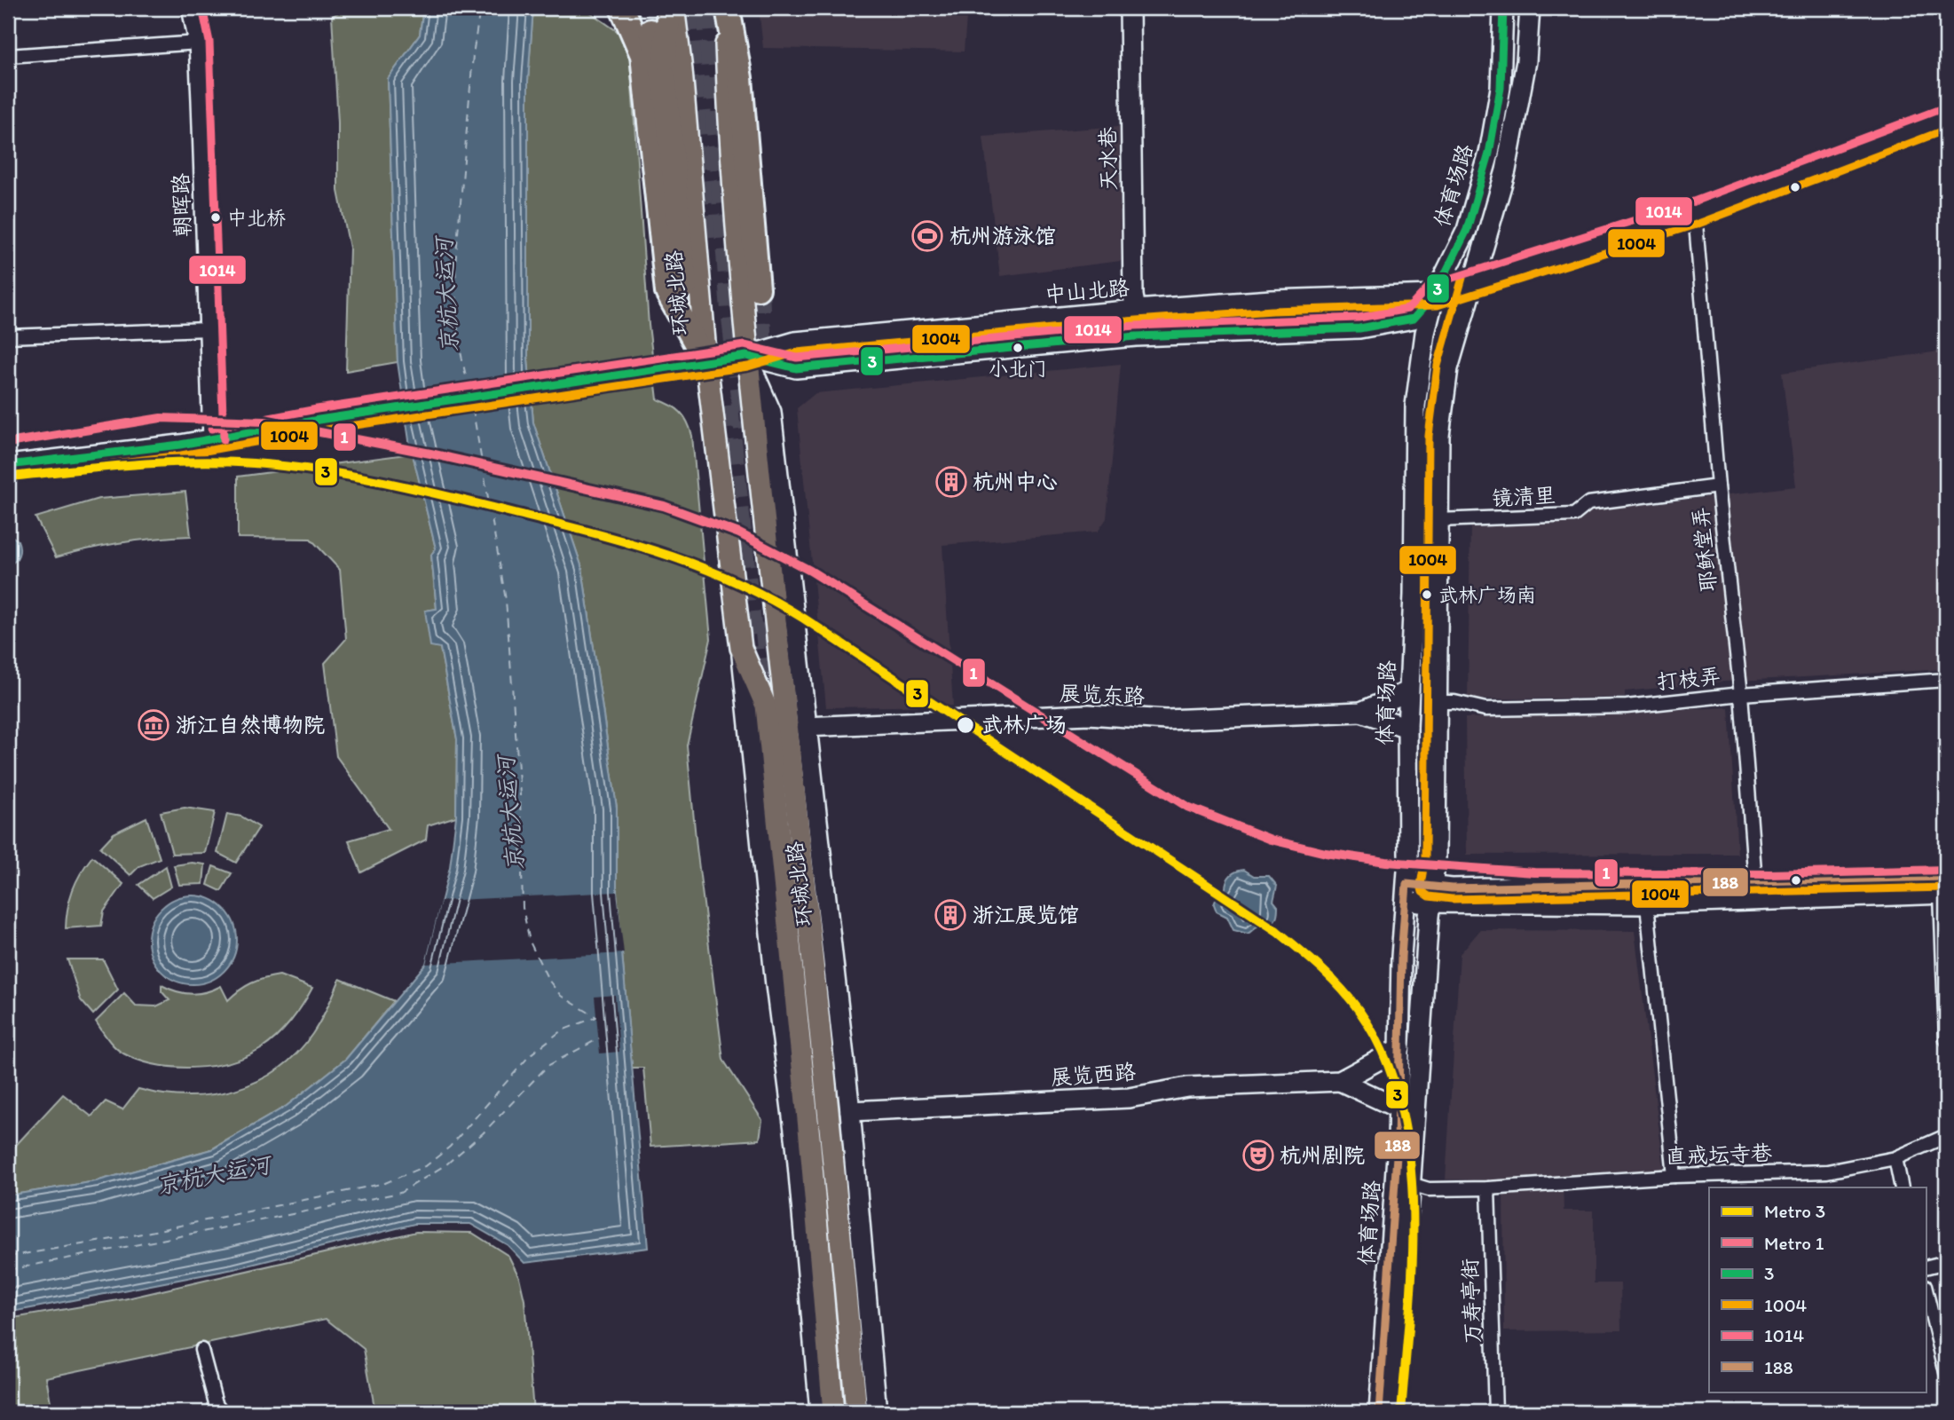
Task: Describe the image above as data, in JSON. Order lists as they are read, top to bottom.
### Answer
{
  "streets": {
    "main road": [
      "天水巷",
      "体育场路",
      "朝晖路",
      "中山北路",
      "环城北路",
      "展览东路",
      "展览西路"
    ],
    "street": [
      "镜清里",
      "耶稣堂弄",
      "打枝弄",
      "直戒坛寺巷",
      "万寿亭街"
    ]
  },
  "crossings": [
    ["天水巷", "中山北路"],
    ["体育场路", "中山北路"],
    ["体育场路", "镜清里"],
    ["体育场路", "打枝弄"],
    ["体育场路", "展览东路"],
    ["体育场路", "展览西路"],
    ["体育场路", "直戒坛寺巷"],
    ["朝晖路", "中山北路"],
    ["中山北路", "环城北路"],
    ["中山北路", "耶稣堂弄"],
    ["环城北路", "展览东路"],
    ["环城北路", "展览西路"],
    ["镜清里", "耶稣堂弄"],
    ["耶稣堂弄", "打枝弄"],
    ["直戒坛寺巷", "万寿亭街"]
  ],
  "water": ["京杭大运河"],
  "places": {
    "other": [
      "中北桥",
      "小北门",
      "武林广场南",
      "武林广场"
    ],
    "sports": ["杭州游泳馆"],
    "building": ["杭州中心", "浙江展览馆"],
    "museum": ["浙江自然博物院"],
    "theatre": ["杭州剧院"]
  },
  "lines": [
    "transit line 3",
    "transit line 1014",
    "transit line 1004",
    "metro line 1",
    "metro line 3",
    "transit line 188"
  ],
  "legend": [
    "Metro 3",
    "Metro 1",
    "3",
    "1004",
    "1014",
    "188"
  ]
}
